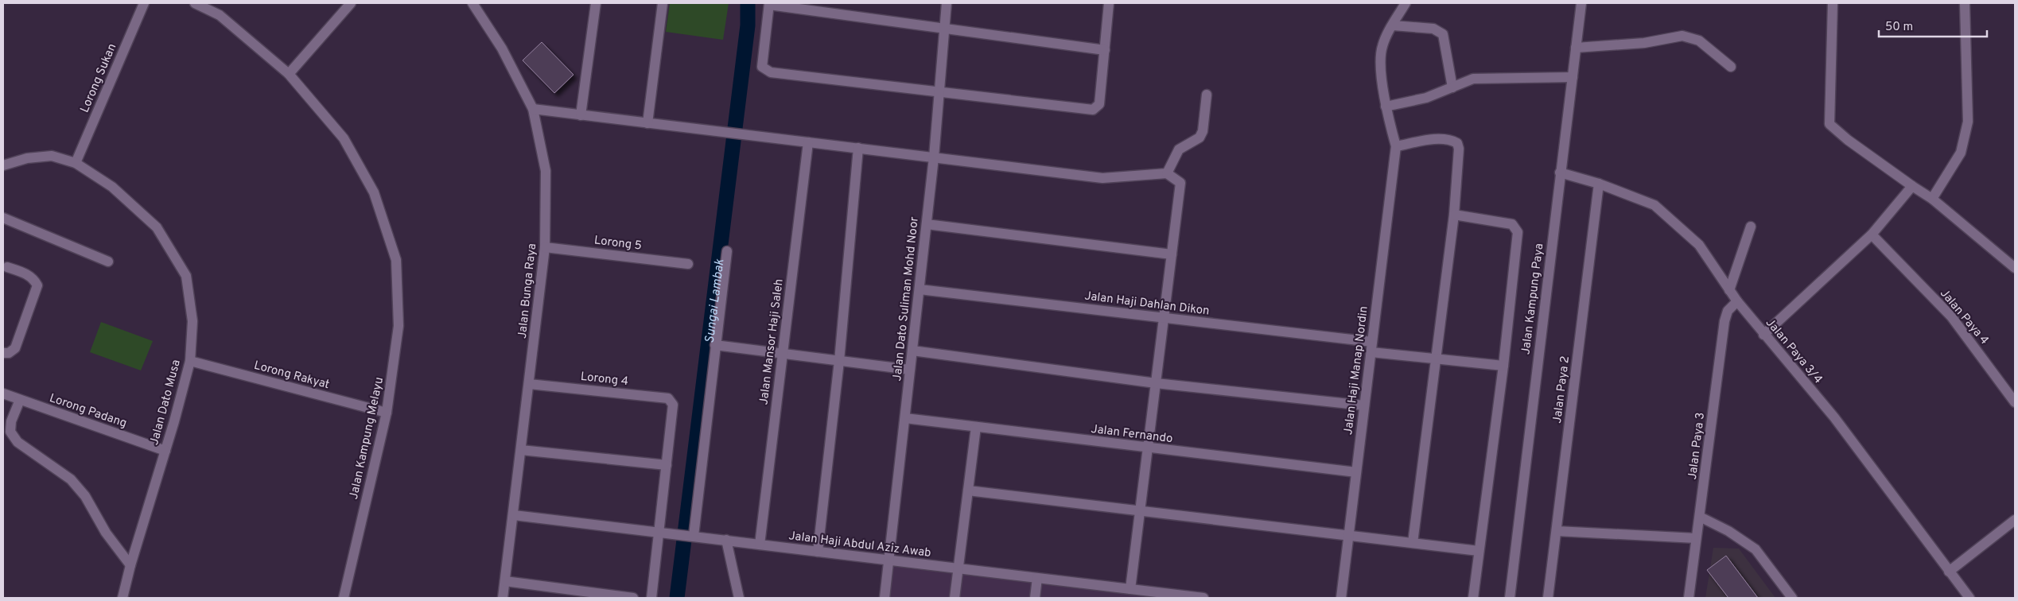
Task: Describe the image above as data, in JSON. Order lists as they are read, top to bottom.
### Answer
{
  "streets": {
    "street": [
      "Lorong Sukan",
      "Lorong 5",
      "Jalan Bunga Raya",
      "Jalan Dato Suliman Mohd Noor",
      "Jalan Kampung Paya",
      "Jalan Haji Dahlan Dikon",
      "Jalan Paya 4",
      "Jalan Mansor Haji Saleh",
      "Jalan Paya 3/4",
      "Jalan Haji Manap Nordin",
      "Lorong Rakyat",
      "Lorong 4",
      "Jalan Paya 2",
      "Jalan Dato Musa",
      "Lorong Padang",
      "Jalan Fernando",
      "Jalan Kampung Melayu",
      "Jalan Paya 3",
      "Jalan Haji Abdul Aziz Awab"
    ]
  },
  "crossings": [
    ["Lorong Sukan", "Jalan Dato Musa"],
    ["Lorong 5", "Jalan Bunga Raya"],
    ["Jalan Bunga Raya", "Lorong 4"],
    ["Jalan Bunga Raya", "Jalan Haji Abdul Aziz Awab"],
    ["Jalan Dato Suliman Mohd Noor", "Jalan Haji Dahlan Dikon"],
    ["Jalan Dato Suliman Mohd Noor", "Jalan Fernando"],
    ["Jalan Dato Suliman Mohd Noor", "Jalan Haji Abdul Aziz Awab"],
    ["Jalan Kampung Paya", "Jalan Haji Dahlan Dikon"],
    ["Jalan Kampung Paya", "Jalan Paya 3/4"],
    ["Jalan Haji Dahlan Dikon", "Jalan Haji Manap Nordin"],
    ["Jalan Mansor Haji Saleh", "Jalan Haji Abdul Aziz Awab"],
    ["Jalan Paya 3/4", "Jalan Paya 2"],
    ["Jalan Paya 3/4", "Jalan Paya 3"],
    ["Jalan Haji Manap Nordin", "Jalan Fernando"],
    ["Lorong Rakyat", "Jalan Dato Musa"],
    ["Lorong Rakyat", "Jalan Kampung Melayu"],
    ["Jalan Dato Musa", "Lorong Padang"]
  ],
  "water": ["Sungai Lambak"],
  "scale_bar": "50 m"
}
